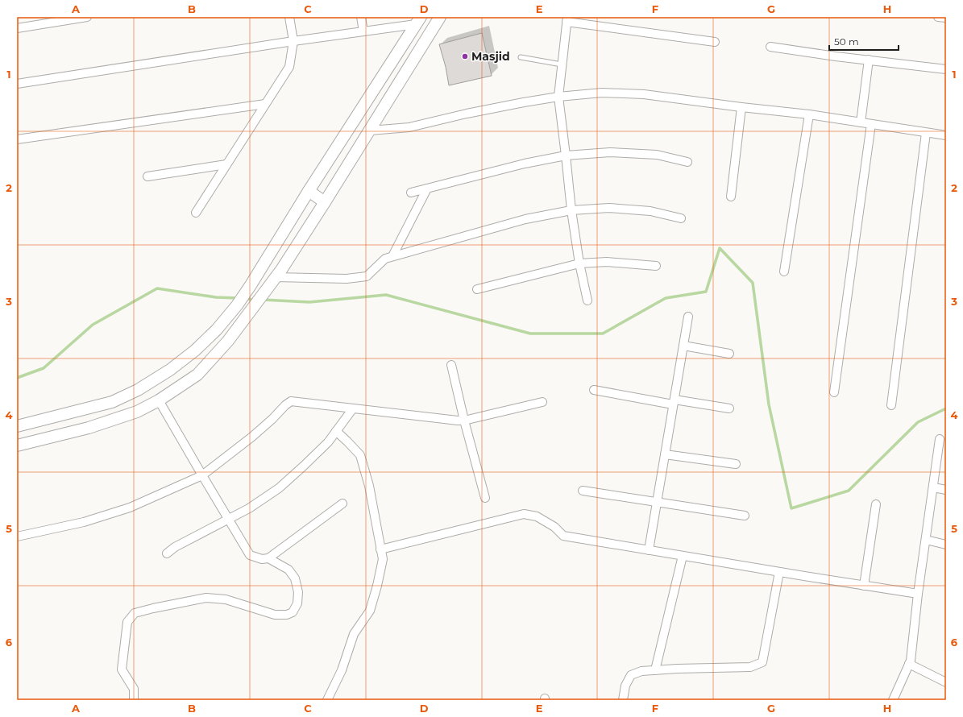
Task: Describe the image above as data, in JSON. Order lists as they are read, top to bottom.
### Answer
{
  "places": ["Masjid"],
  "scale_bar": "50 m",
  "grid": {
    "columns": [
      "A",
      "B",
      "C",
      "D",
      "E",
      "F",
      "G",
      "H"
    ],
    "rows": [
      "1",
      "2",
      "3",
      "4",
      "5",
      "6"
    ]
  }
}
